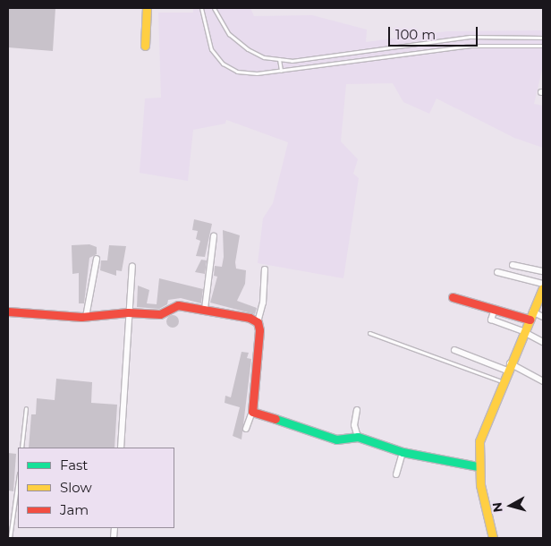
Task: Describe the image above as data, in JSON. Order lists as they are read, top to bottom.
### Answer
{
  "legend": ["Fast", "Slow", "Jam"],
  "scale_bar": "100 m",
  "north": "left"
}
